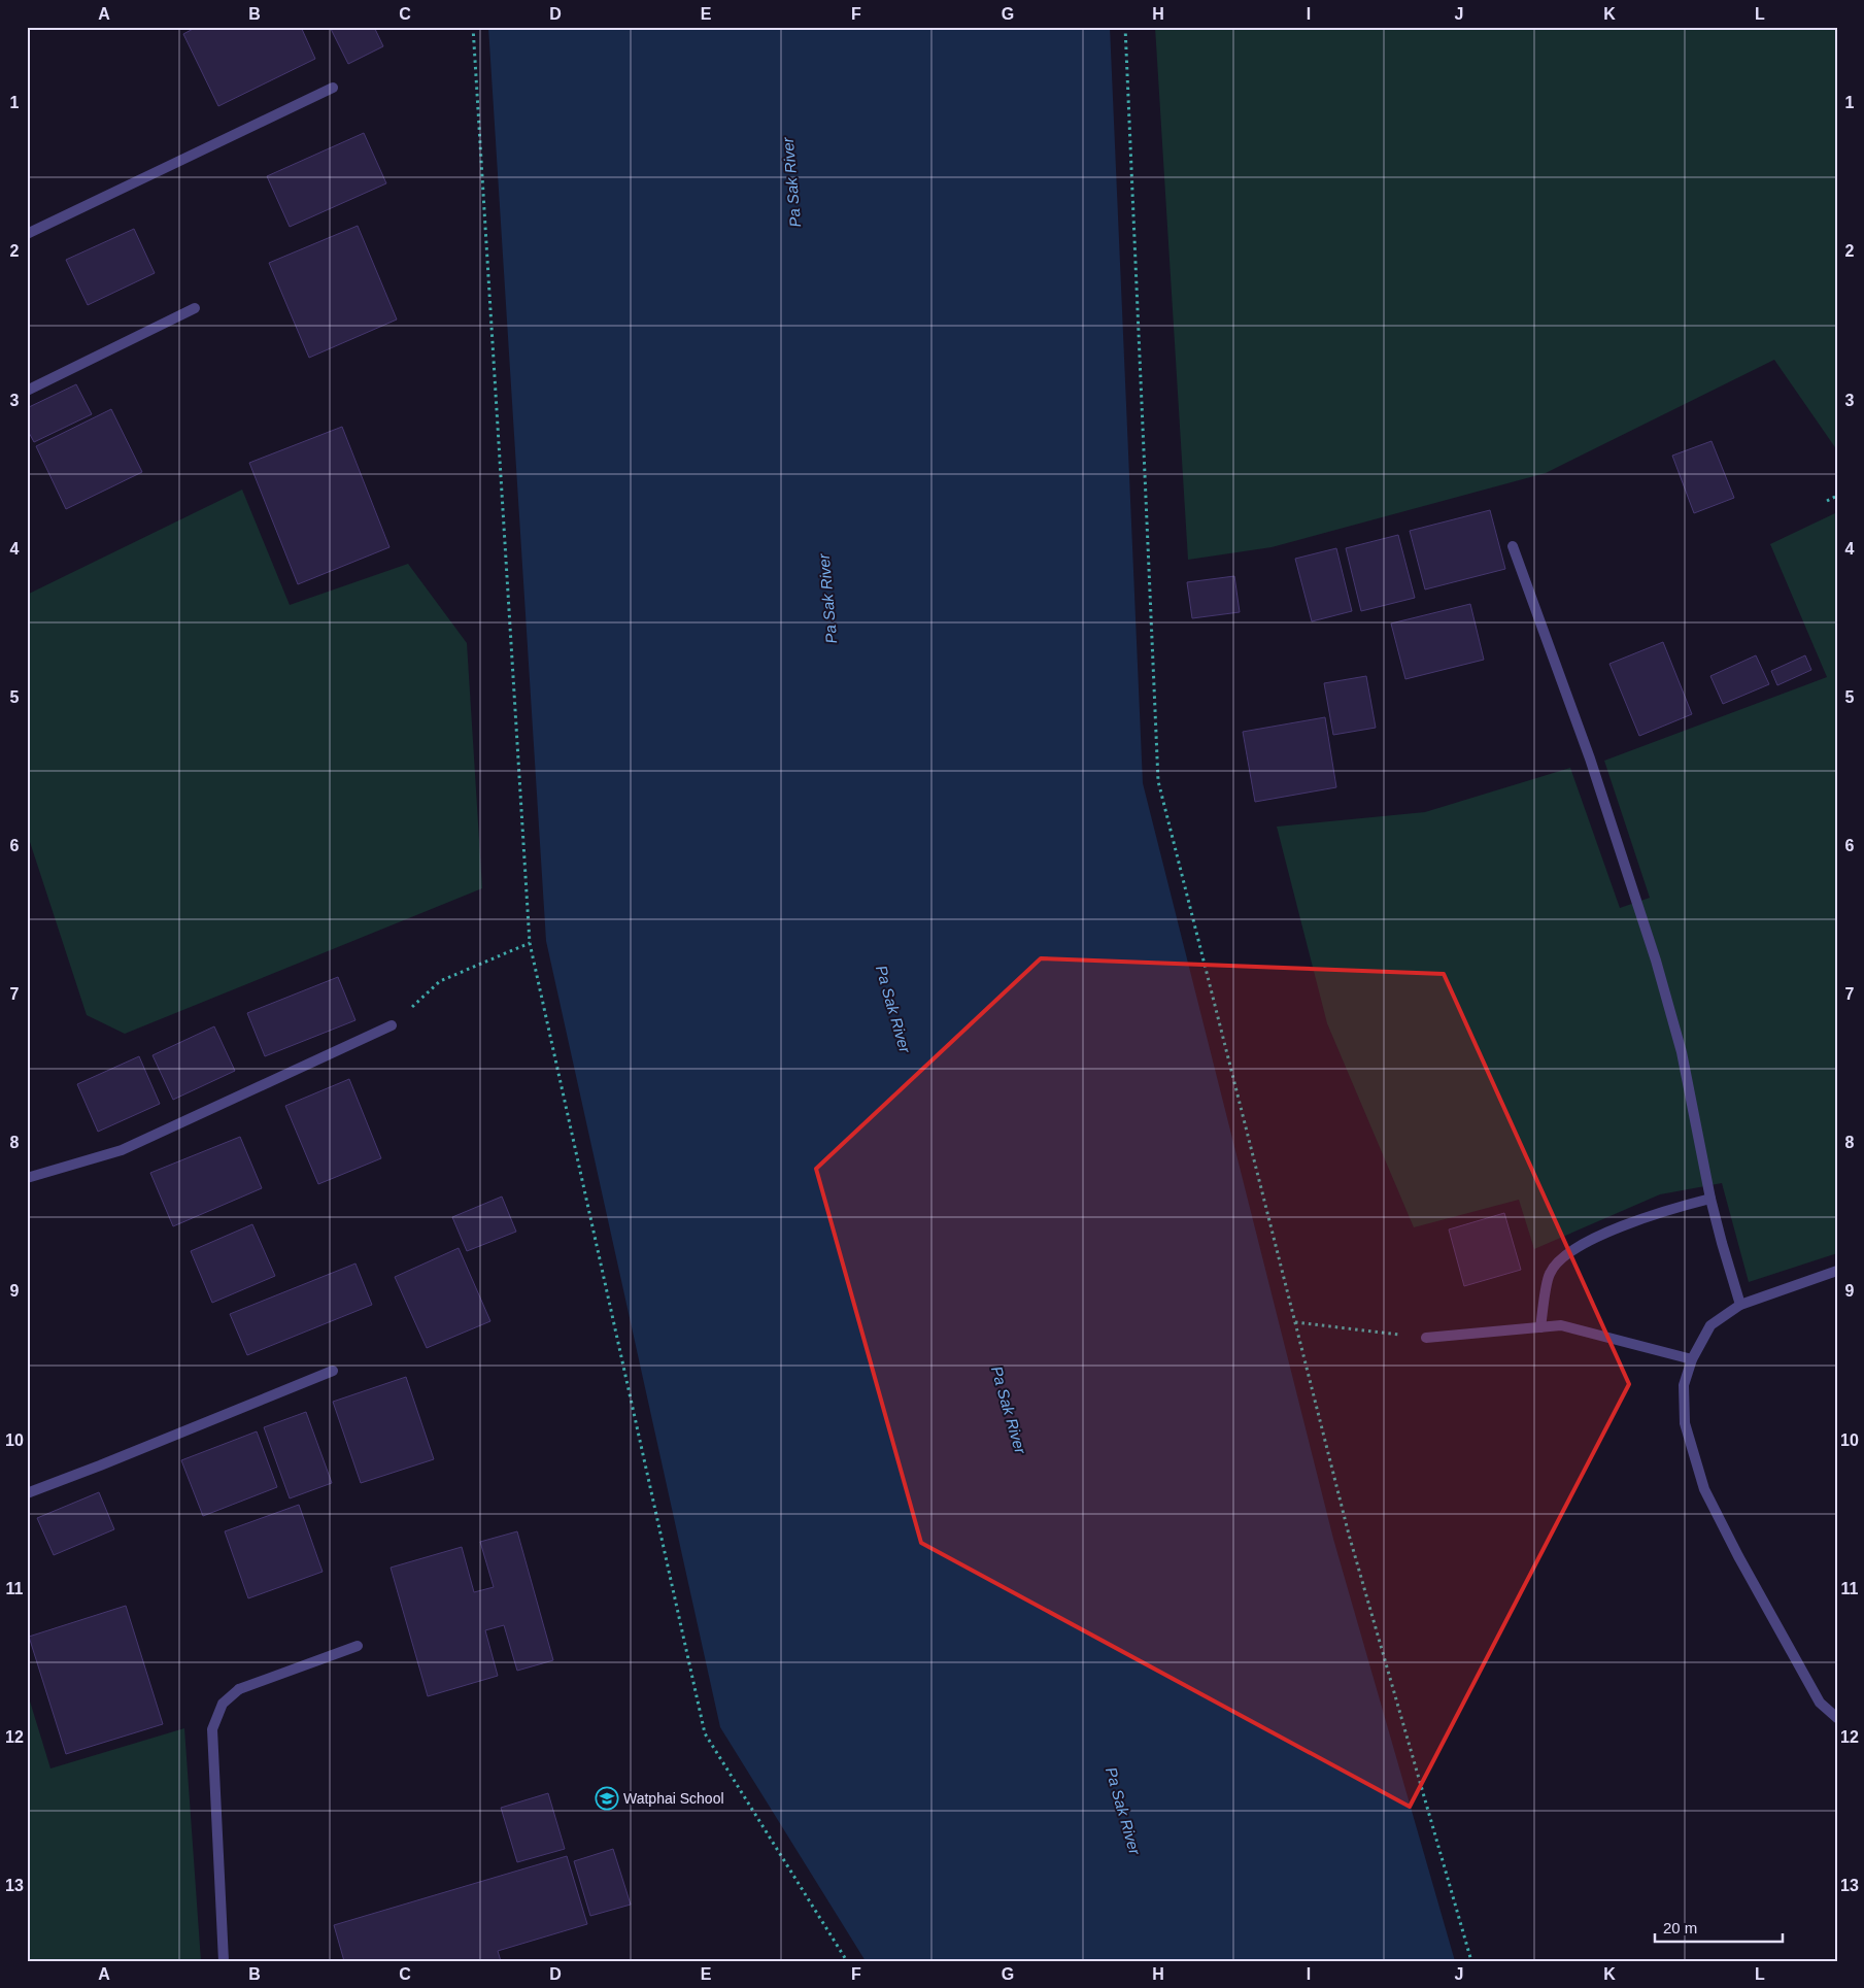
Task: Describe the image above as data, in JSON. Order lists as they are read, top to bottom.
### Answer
{
  "water": ["Pa Sak River"],
  "places": {
    "school or university": ["Watphai School"]
  },
  "scale_bar": "20 m",
  "grid": {
    "columns": [
      "A",
      "B",
      "C",
      "D",
      "E",
      "F",
      "G",
      "H",
      "I",
      "J",
      "K",
      "L"
    ],
    "rows": [
      "1",
      "2",
      "3",
      "4",
      "5",
      "6",
      "7",
      "8",
      "9",
      "10",
      "11",
      "12",
      "13"
    ]
  }
}
